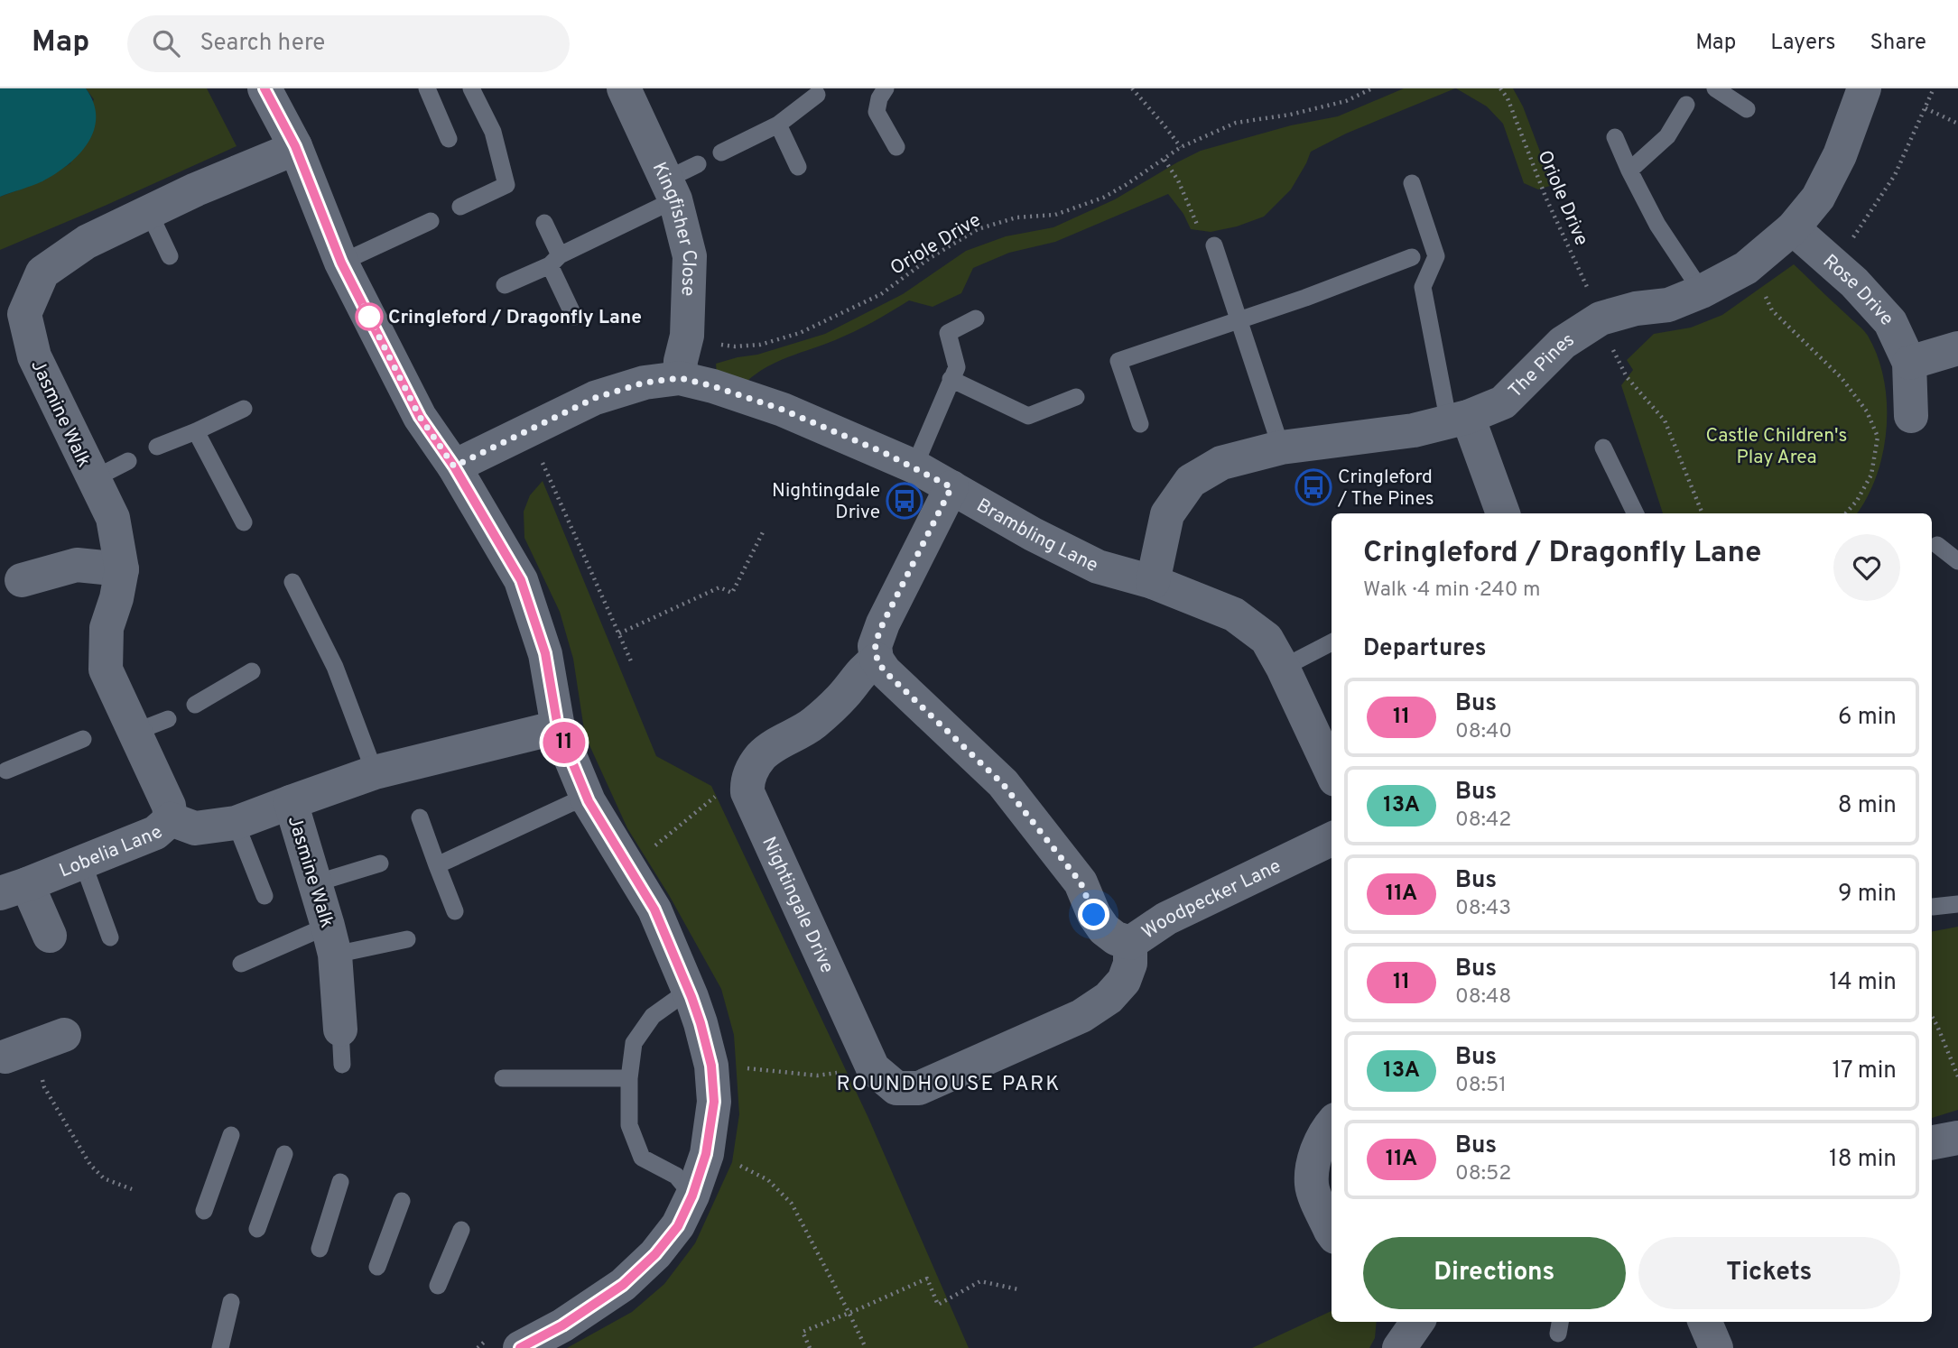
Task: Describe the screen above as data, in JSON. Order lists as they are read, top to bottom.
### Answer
{
  "streets": {
    "street": [
      "Kingfisher Close",
      "Rose Drive",
      "The Pines",
      "Jasmine Walk",
      "Brambling Lane",
      "Lobelia Lane",
      "Woodpecker Lane",
      "Nightingale Drive"
    ],
    "path": ["Oriole Drive"]
  },
  "crossings": [
    ["Oriole Drive", "Kingfisher Close"],
    ["Oriole Drive", "The Pines"],
    ["Kingfisher Close", "Brambling Lane"],
    ["Rose Drive", "The Pines"],
    ["The Pines", "Brambling Lane"],
    ["Jasmine Walk", "Lobelia Lane"],
    ["Woodpecker Lane", "Nightingale Drive"]
  ],
  "districts": ["ROUNDHOUSE PARK"],
  "parks": ["Castle Children's Play Area"],
  "places": {
    "other": ["Cringleford / Dragonfly Lane"],
    "bus stop": ["Cringleford / The Pines", "Nightingdale Drive"]
  },
  "lines": ["bus line 11"],
  "page": {
    "header": "Map",
    "search": "Search here",
    "nav": ["Map", "Layers", "Share"],
    "on_map": "11",
    "heading": [
      ["Cringleford / Dragonfly Lane", "Walk · 4 min · 240 m"],
      "Departures"
    ],
    "list": [
      {
        "mark": "11",
        "name": "Bus",
        "note": "08:40",
        "value": "6 min"
      },
      {
        "mark": "13A",
        "name": "Bus",
        "note": "08:42",
        "value": "8 min"
      },
      {
        "mark": "11A",
        "name": "Bus",
        "note": "08:43",
        "value": "9 min"
      },
      {
        "mark": "11",
        "name": "Bus",
        "note": "08:48",
        "value": "14 min"
      },
      {
        "mark": "13A",
        "name": "Bus",
        "note": "08:51",
        "value": "17 min"
      },
      {
        "mark": "11A",
        "name": "Bus",
        "note": "08:52",
        "value": "18 min"
      }
    ],
    "buttons": ["Directions", "Tickets"]
  }
}
